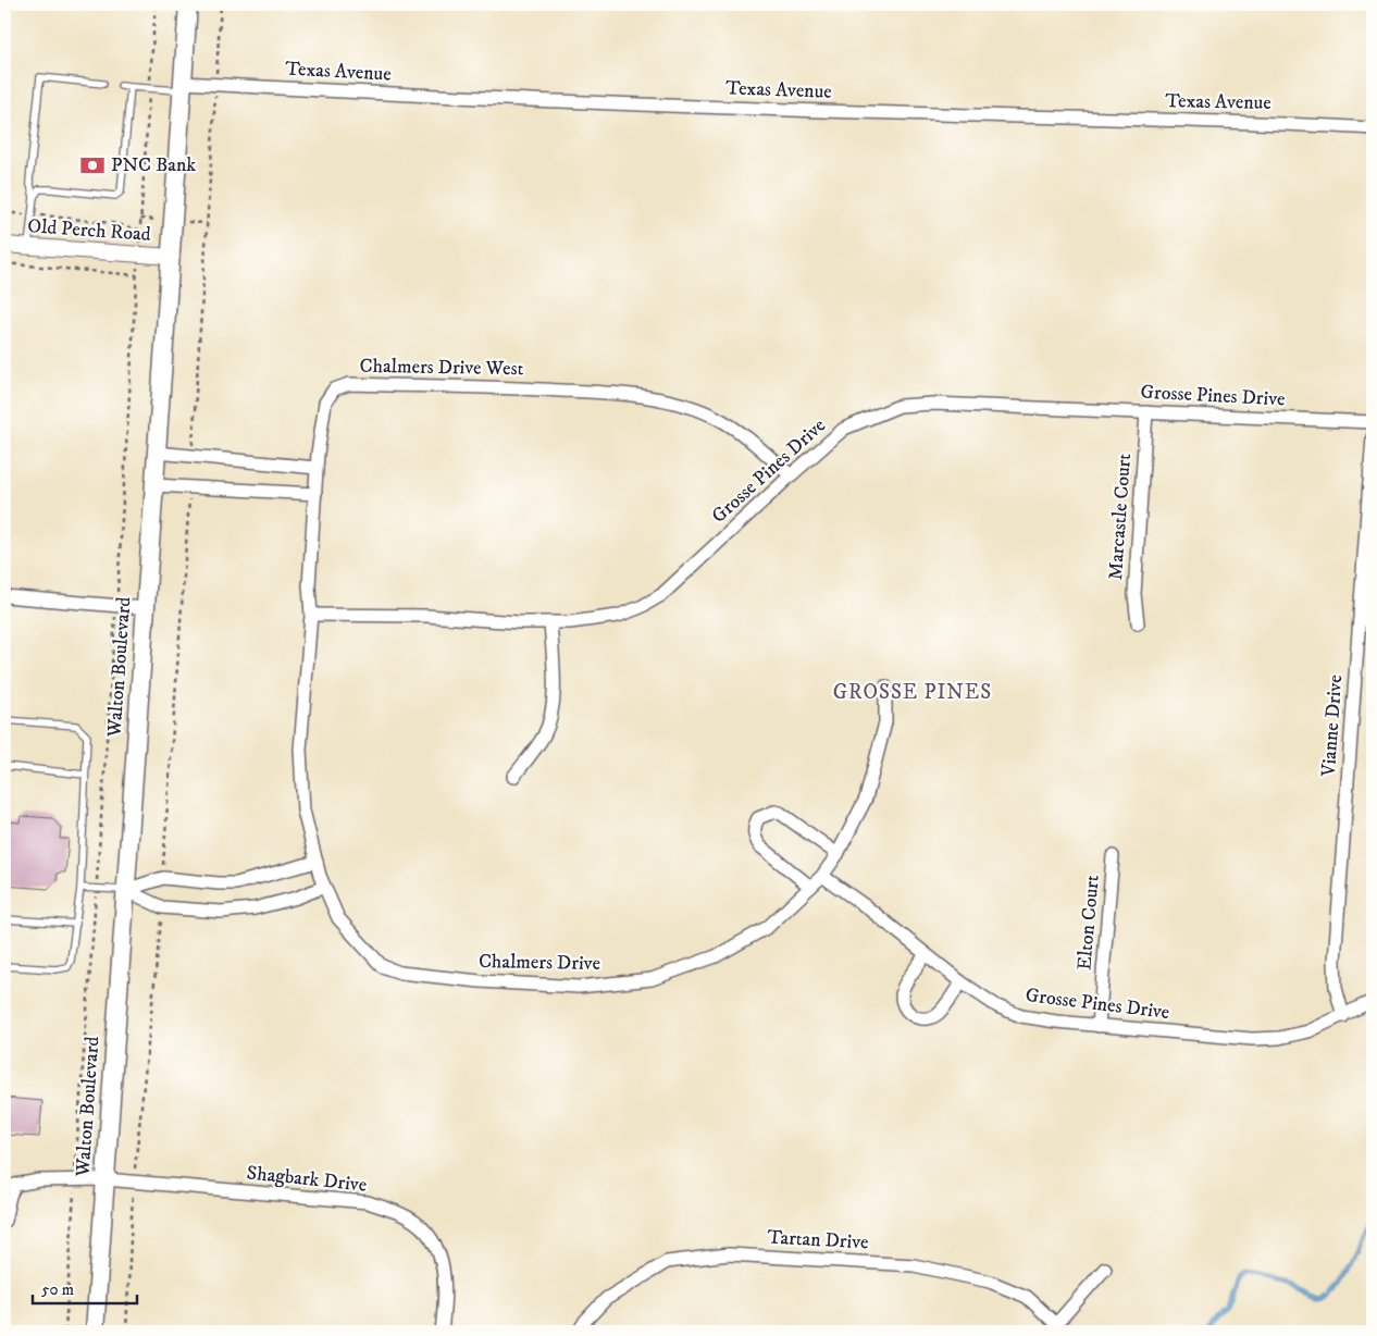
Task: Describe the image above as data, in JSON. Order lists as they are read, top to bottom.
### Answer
{
  "streets": {
    "main road": ["Walton Boulevard"],
    "street": [
      "Texas Avenue",
      "Old Perch Road",
      "Chalmers Drive West",
      "Grosse Pines Drive",
      "Marcastle Court",
      "Vianne Drive",
      "Elton Court",
      "Chalmers Drive",
      "Shagbark Drive",
      "Tartan Drive"
    ]
  },
  "crossings": [
    ["Texas Avenue", "Walton Boulevard"],
    ["Old Perch Road", "Walton Boulevard"],
    ["Chalmers Drive West", "Grosse Pines Drive"],
    ["Chalmers Drive West", "Chalmers Drive"],
    ["Grosse Pines Drive", "Marcastle Court"],
    ["Grosse Pines Drive", "Vianne Drive"],
    ["Grosse Pines Drive", "Elton Court"],
    ["Grosse Pines Drive", "Chalmers Drive"],
    ["Walton Boulevard", "Shagbark Drive"]
  ],
  "districts": ["GROSSE PINES"],
  "places": {
    "bank": ["PNC Bank"]
  },
  "scale_bar": "50 m"
}
